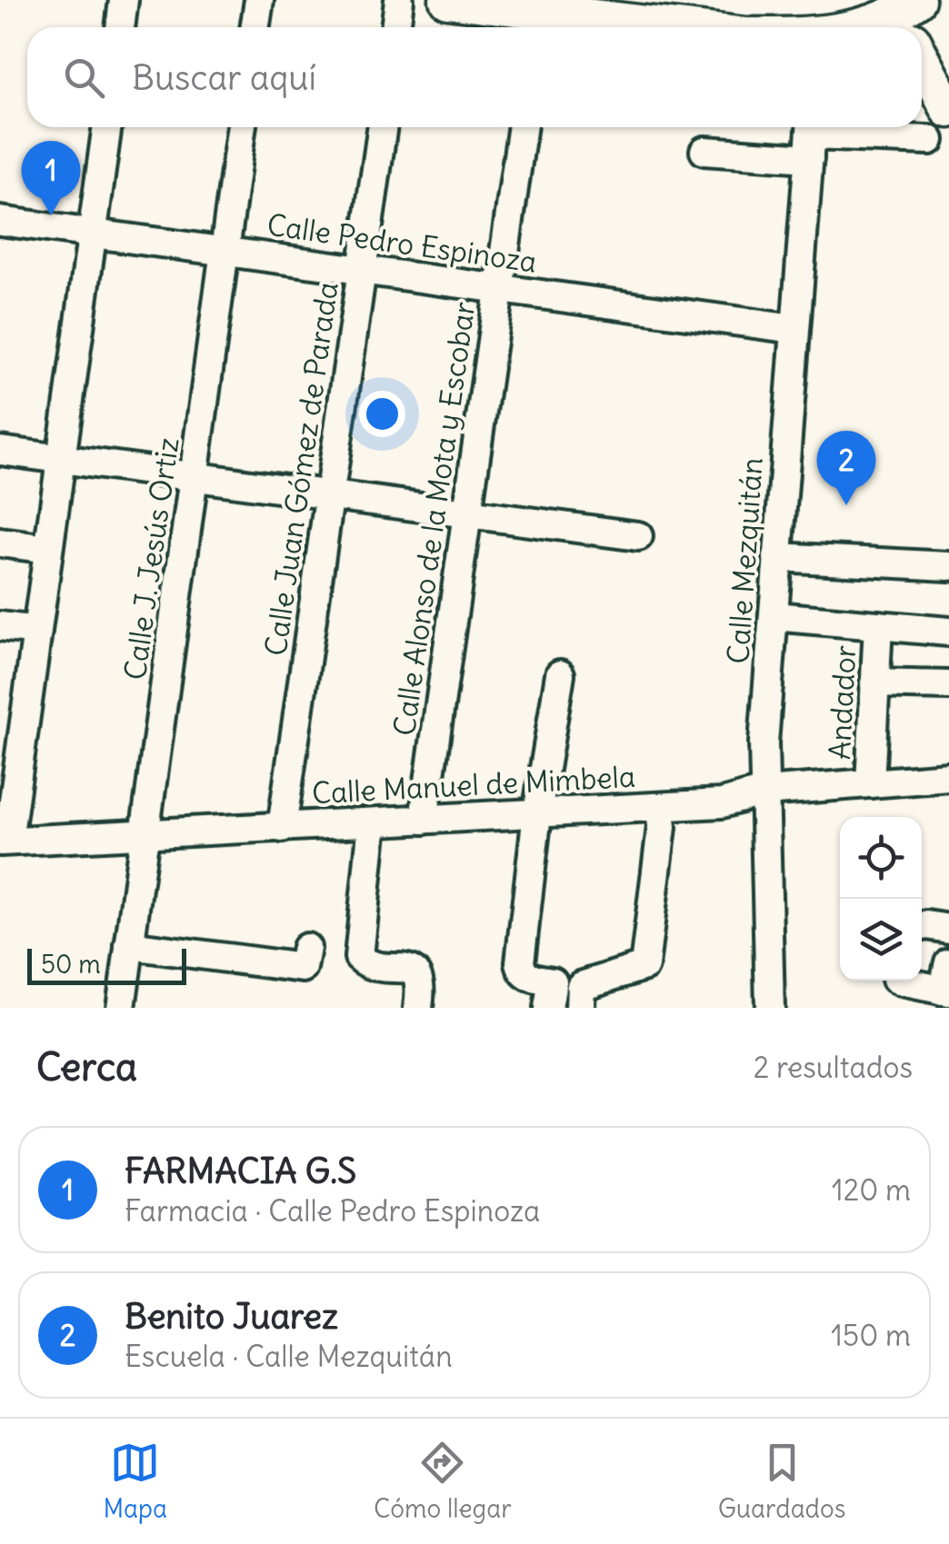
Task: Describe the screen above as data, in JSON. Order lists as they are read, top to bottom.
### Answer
{
  "streets": {
    "street": [
      "Calle Pedro Espinoza",
      "Calle Juan Gómez de Parada",
      "Calle Alonso de la Mota y Escobar",
      "Calle J. Jesús Ortiz",
      "Calle Mezquitán",
      "Andador",
      "Calle Manuel de Mimbela"
    ]
  },
  "crossings": [
    ["Calle Pedro Espinoza", "Calle Juan Gómez de Parada"],
    ["Calle Pedro Espinoza", "Calle Alonso de la Mota y Escobar"],
    ["Calle Pedro Espinoza", "Calle J. Jesús Ortiz"],
    ["Calle Pedro Espinoza", "Calle Mezquitán"],
    ["Calle Juan Gómez de Parada", "Calle Manuel de Mimbela"],
    ["Calle Alonso de la Mota y Escobar", "Calle Manuel de Mimbela"],
    ["Calle J. Jesús Ortiz", "Calle Manuel de Mimbela"],
    ["Calle Mezquitán", "Calle Manuel de Mimbela"],
    ["Andador", "Calle Manuel de Mimbela"]
  ],
  "scale_bar": "50 m",
  "page": {
    "search": "Buscar aquí",
    "pins": ["1", "2"],
    "scale": "50 m",
    "heading": ["Cerca", "2 resultados"],
    "list": [
      {
        "mark": "1",
        "name": "FARMACIA G.S",
        "note": "Farmacia · Calle Pedro Espinoza",
        "value": "120 m"
      },
      {
        "mark": "2",
        "name": "Benito Juarez",
        "note": "Escuela · Calle Mezquitán",
        "value": "150 m"
      }
    ],
    "nav": ["Mapa", "Cómo llegar", "Guardados"]
  }
}
